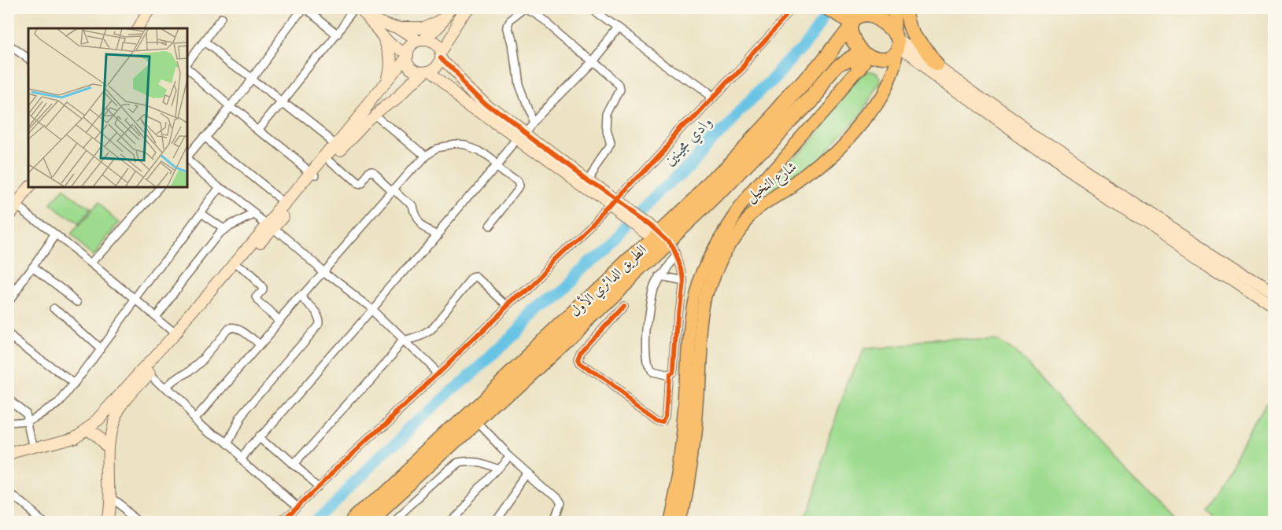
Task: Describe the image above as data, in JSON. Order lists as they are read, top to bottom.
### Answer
{
  "streets": {
    "highway": ["الطريق الدائري الأول"],
    "main road": ["شارع النخيل"]
  },
  "crossings": [
    ["شارع النخيل", "الطريق الدائري الأول"]
  ],
  "water": ["وادي مجينين"]
}
